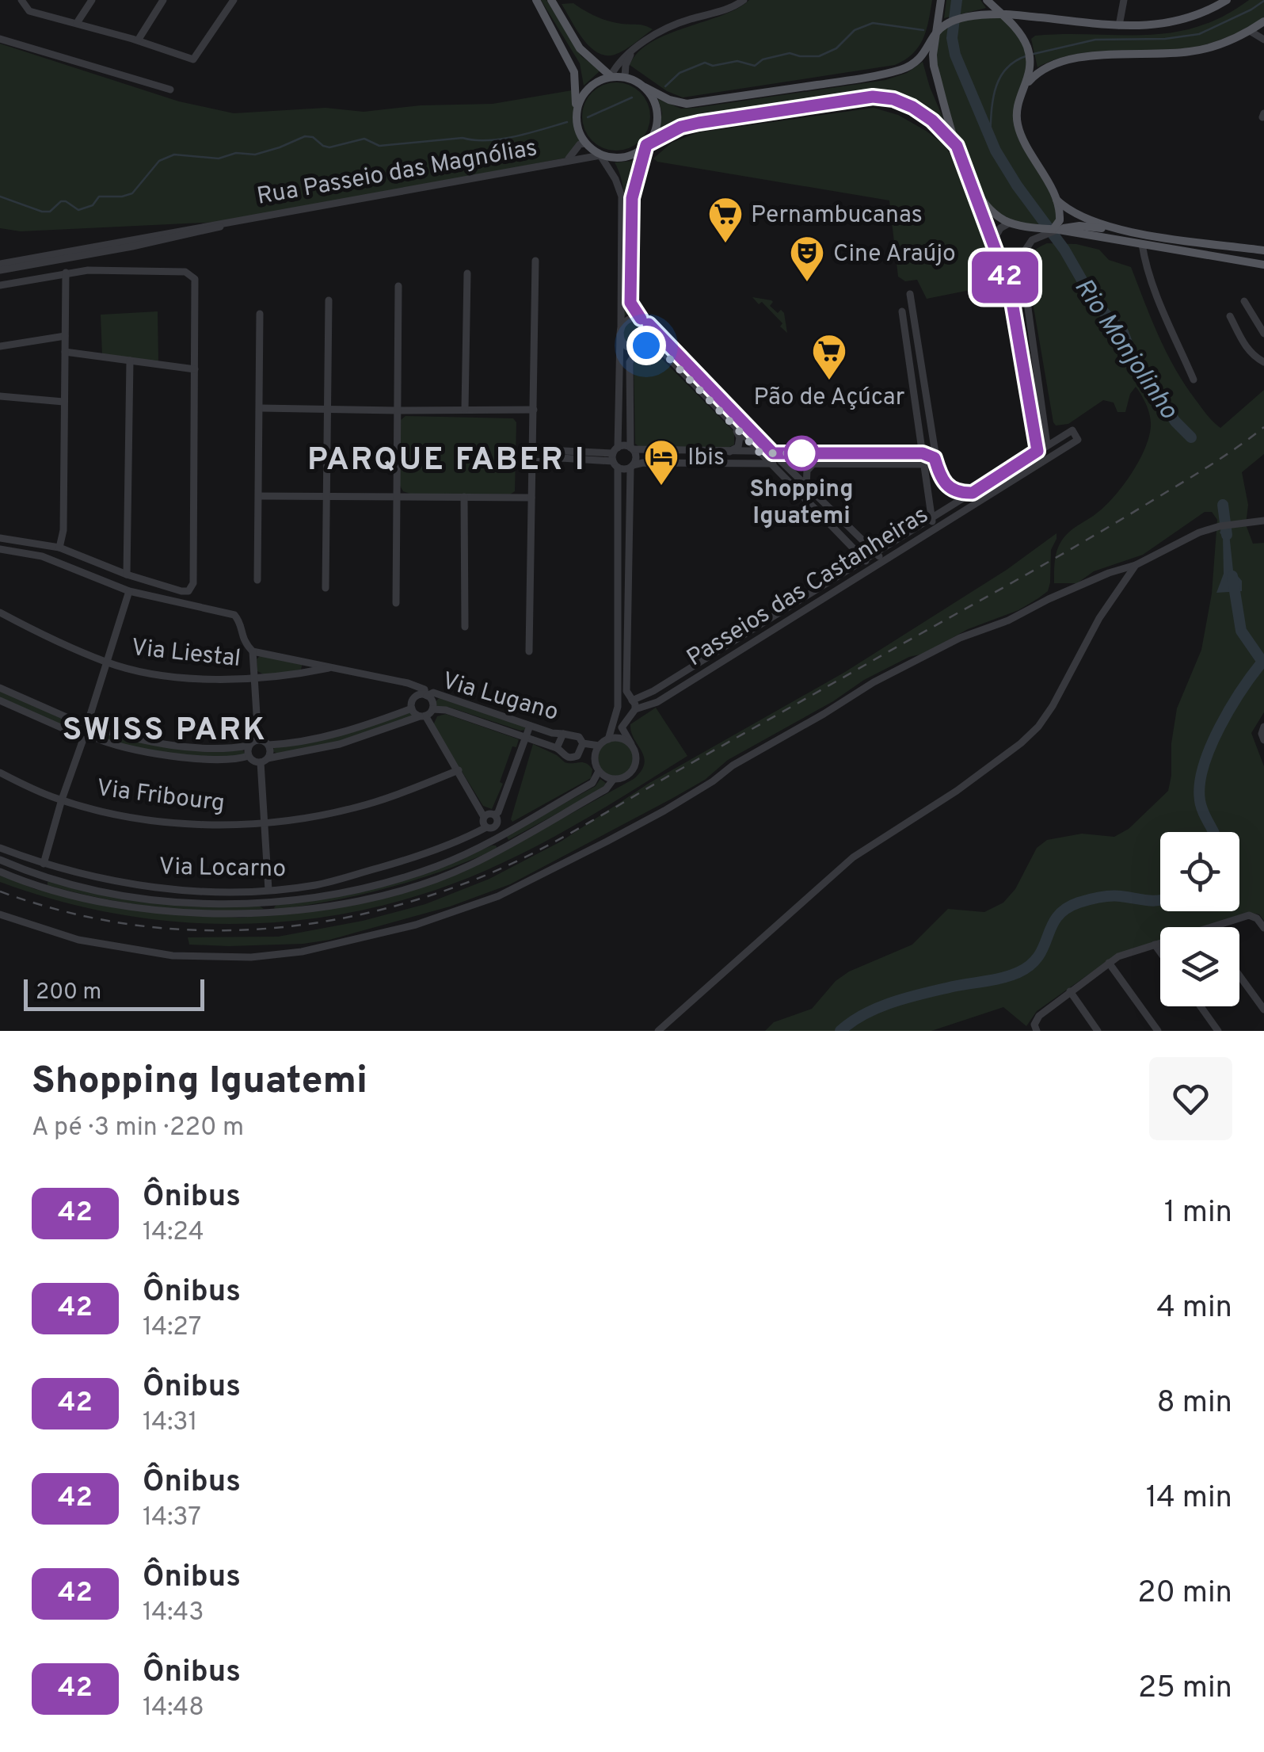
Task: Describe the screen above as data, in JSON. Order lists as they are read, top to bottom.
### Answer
{
  "streets": {
    "street": [
      "Rua Passeio das Magnólias",
      "Passeios das Castanheiras",
      "Via Liestal",
      "Via Lugano",
      "Via Fribourg",
      "Via Locarno"
    ]
  },
  "districts": ["PARQUE FABER I", "SWISS PARK"],
  "water": ["Rio Monjolinho"],
  "places": {
    "supermarket": ["Pernambucanas", "Pão de Açúcar"],
    "theatre": ["Cine Araújo"],
    "other": ["Shopping Iguatemi"],
    "hotel": ["Ibis"]
  },
  "lines": ["bus line 42"],
  "scale_bar": "200 m",
  "page": {
    "on_map": "42",
    "scale": "200 m",
    "heading": ["Shopping Iguatemi", "A pé · 3 min · 220 m"],
    "list": [
      {
        "mark": "42",
        "name": "Ônibus",
        "note": "14:24",
        "value": "1 min"
      },
      {
        "mark": "42",
        "name": "Ônibus",
        "note": "14:27",
        "value": "4 min"
      },
      {
        "mark": "42",
        "name": "Ônibus",
        "note": "14:31",
        "value": "8 min"
      },
      {
        "mark": "42",
        "name": "Ônibus",
        "note": "14:37",
        "value": "14 min"
      },
      {
        "mark": "42",
        "name": "Ônibus",
        "note": "14:43",
        "value": "20 min"
      },
      {
        "mark": "42",
        "name": "Ônibus",
        "note": "14:48",
        "value": "25 min"
      }
    ]
  }
}
